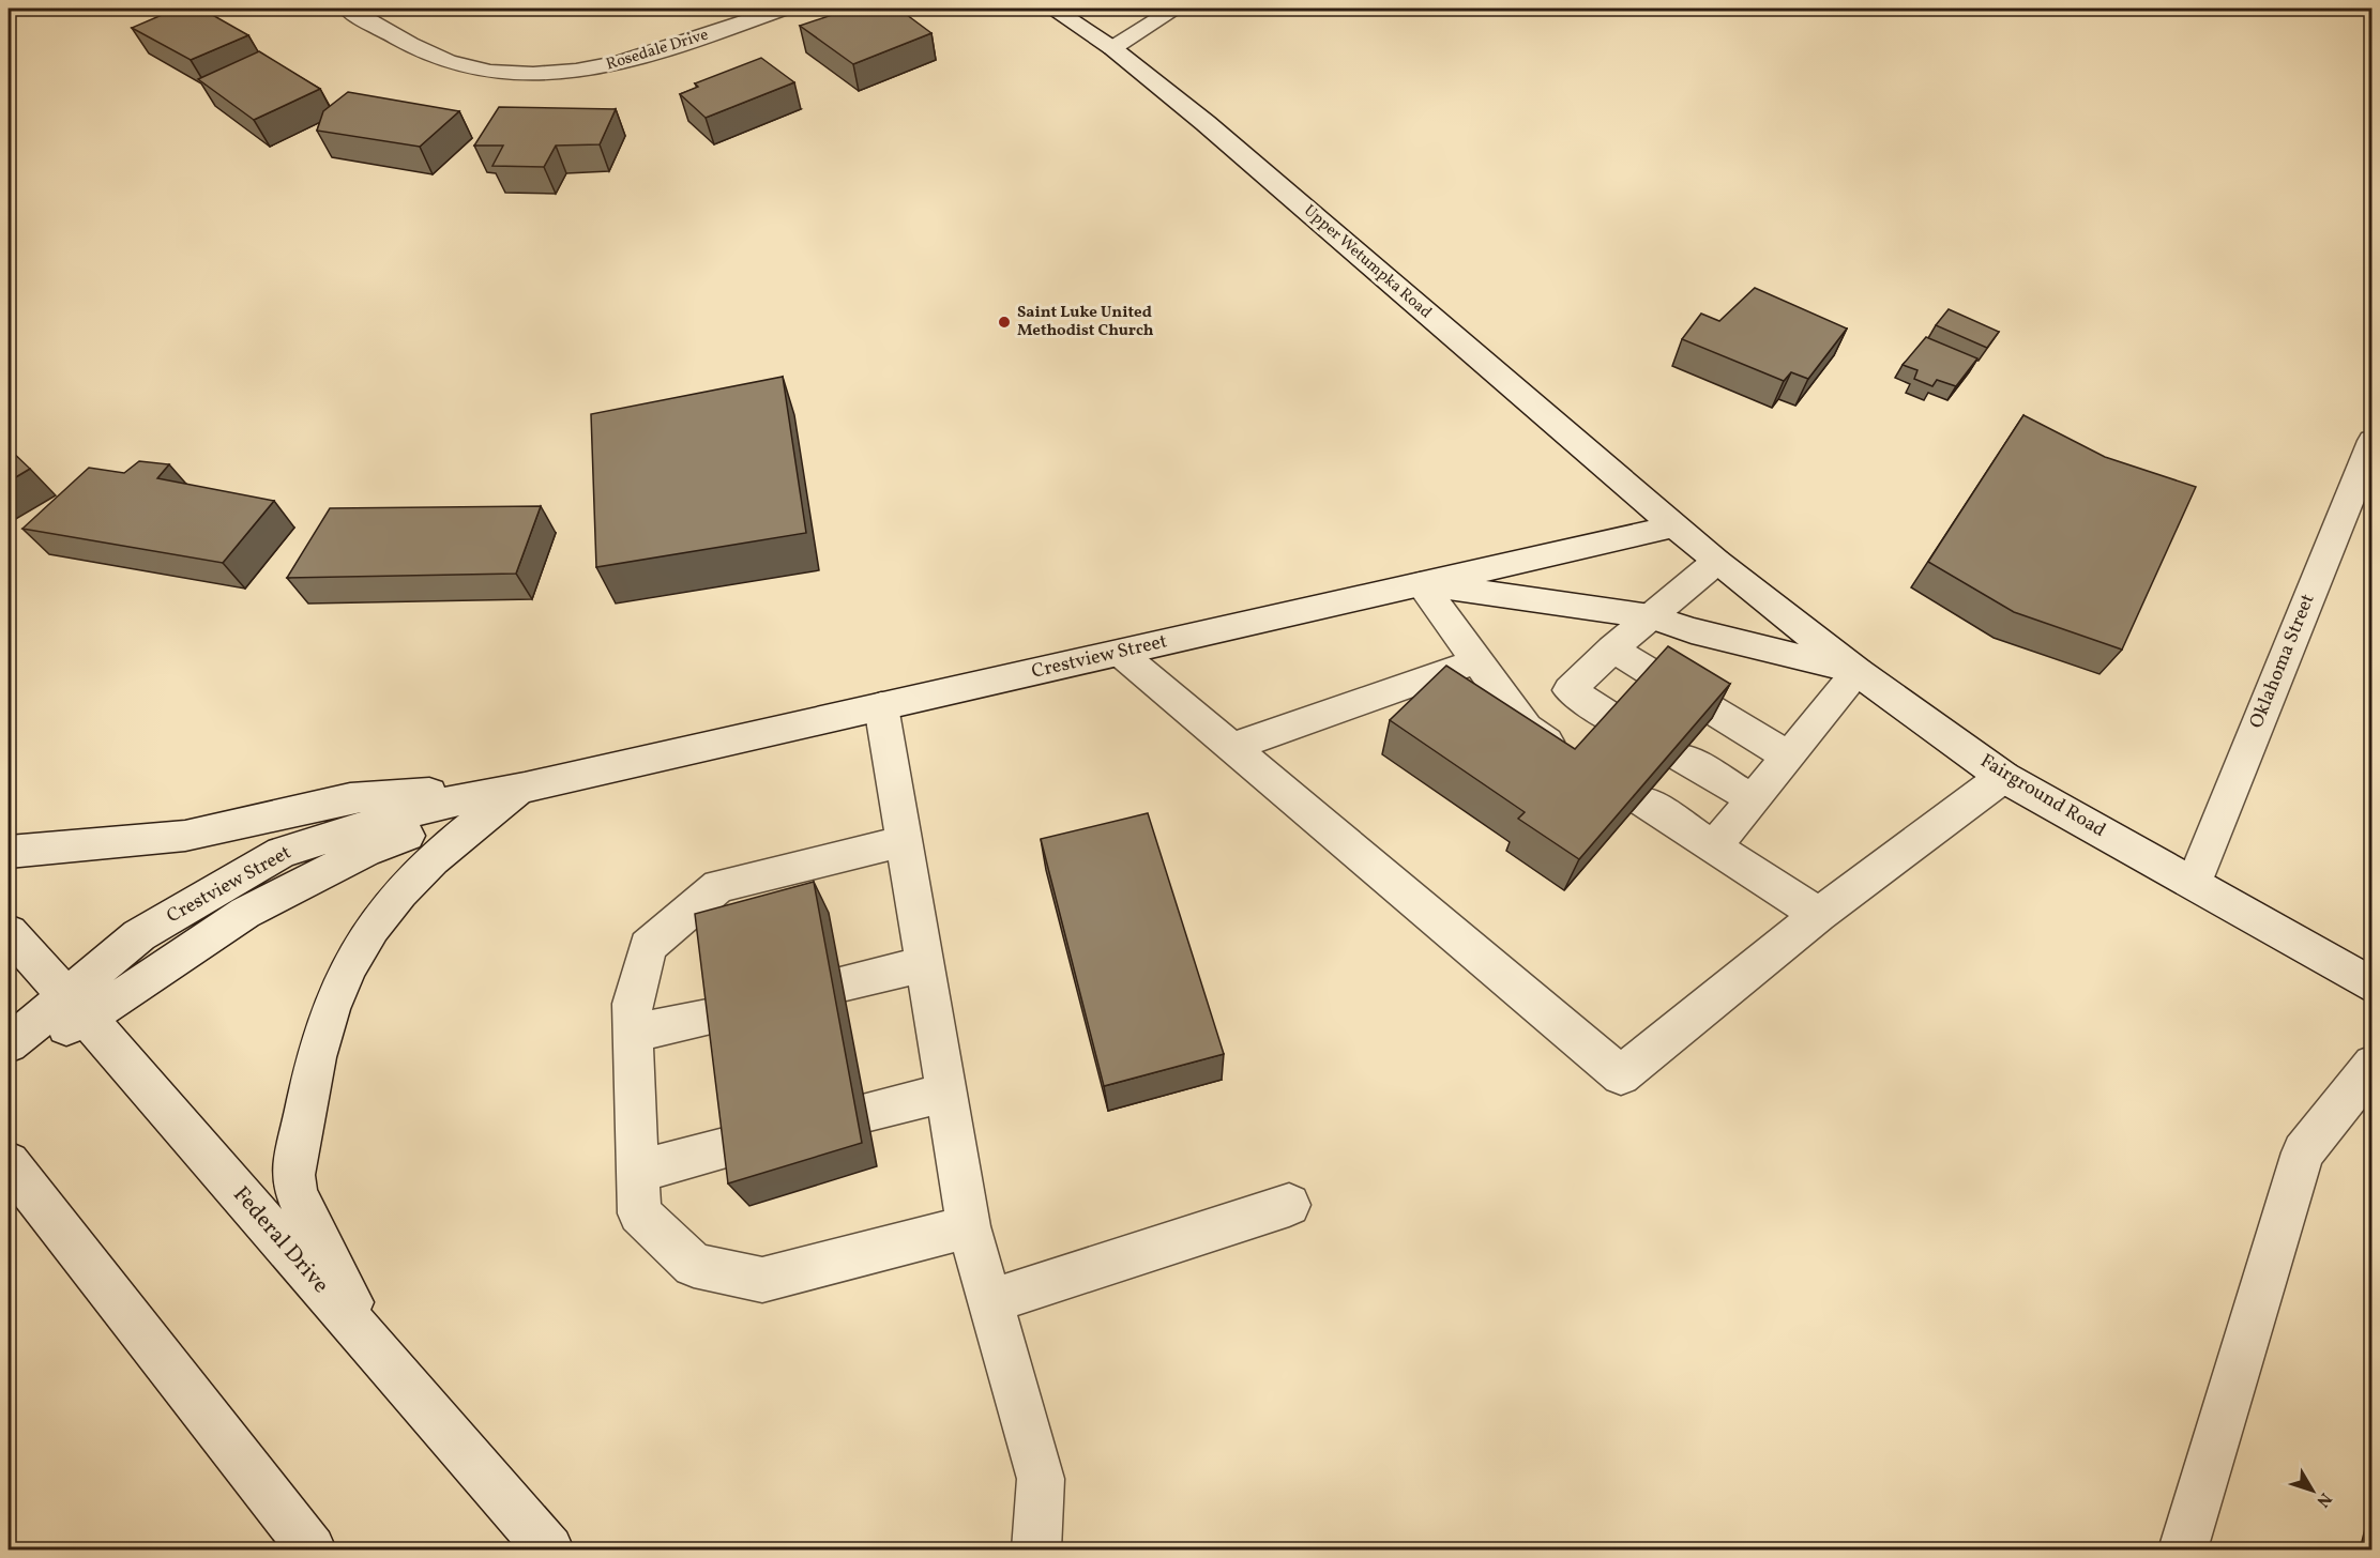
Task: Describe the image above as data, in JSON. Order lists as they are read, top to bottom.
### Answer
{
  "streets": {
    "main road": [
      "Rosedale Drive",
      "Upper Wetumpka Road",
      "Crestview Street",
      "Oklahoma Street",
      "Fairground Road",
      "Federal Drive"
    ]
  },
  "crossings": [
    ["Upper Wetumpka Road", "Crestview Street"],
    ["Upper Wetumpka Road", "Fairground Road"],
    ["Crestview Street", "Fairground Road"],
    ["Crestview Street", "Federal Drive"],
    ["Oklahoma Street", "Fairground Road"]
  ],
  "places": ["Saint Luke United Methodist Church"],
  "north": "bottom right"
}
